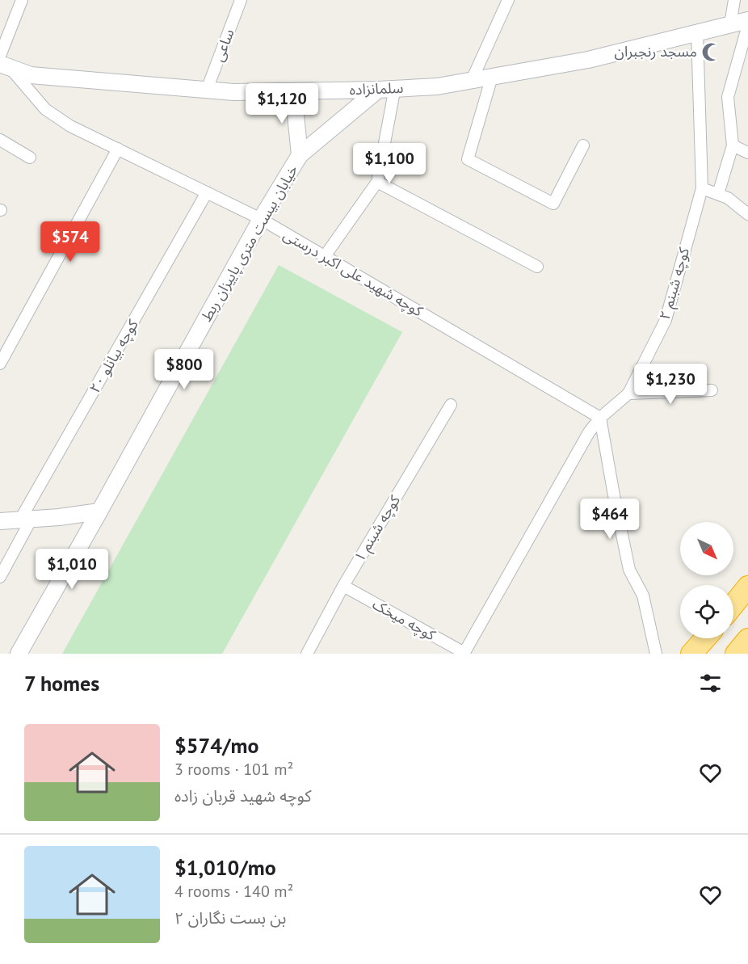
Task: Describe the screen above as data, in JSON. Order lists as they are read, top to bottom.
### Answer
{
  "streets": {
    "street": [
      "ساعی",
      "سلمانزاده",
      "خیابان بیست متری پاییزان ربط",
      "کوچه شهید علی اکبر درستی",
      "کوچه شبنم ۲",
      "کوچه بیانلو ۲۰",
      "کوچه شبنم ۱",
      "کوچه میخک"
    ]
  },
  "crossings": [
    ["ساعی", "سلمانزاده"],
    ["سلمانزاده", "خیابان بیست متری پاییزان ربط"],
    ["سلمانزاده", "کوچه شهید علی اکبر درستی"],
    ["سلمانزاده", "کوچه شبنم ۲"],
    ["خیابان بیست متری پاییزان ربط", "کوچه شهید علی اکبر درستی"],
    ["کوچه شهید علی اکبر درستی", "کوچه شبنم ۲"],
    ["کوچه شهید علی اکبر درستی", "کوچه بیانلو ۲۰"],
    ["کوچه شبنم ۲", "کوچه میخک"],
    ["کوچه شبنم ۱", "کوچه میخک"]
  ],
  "places": {
    "mosque": ["مسجد رنجبران"]
  },
  "north": "bottom right",
  "page": {
    "price": [
      "$1,120",
      "$1,100",
      "$574",
      "$800",
      "$1,230",
      "$464",
      "$1,010"
    ],
    "heading": "7 homes",
    "list": [
      {
        "name": "$574/mo",
        "note": "3 rooms · 101 m² · کوچه شهید قربان زاده"
      },
      {
        "name": "$1,010/mo",
        "note": "4 rooms · 140 m² · بن بست نگاران ۲"
      }
    ]
  }
}
